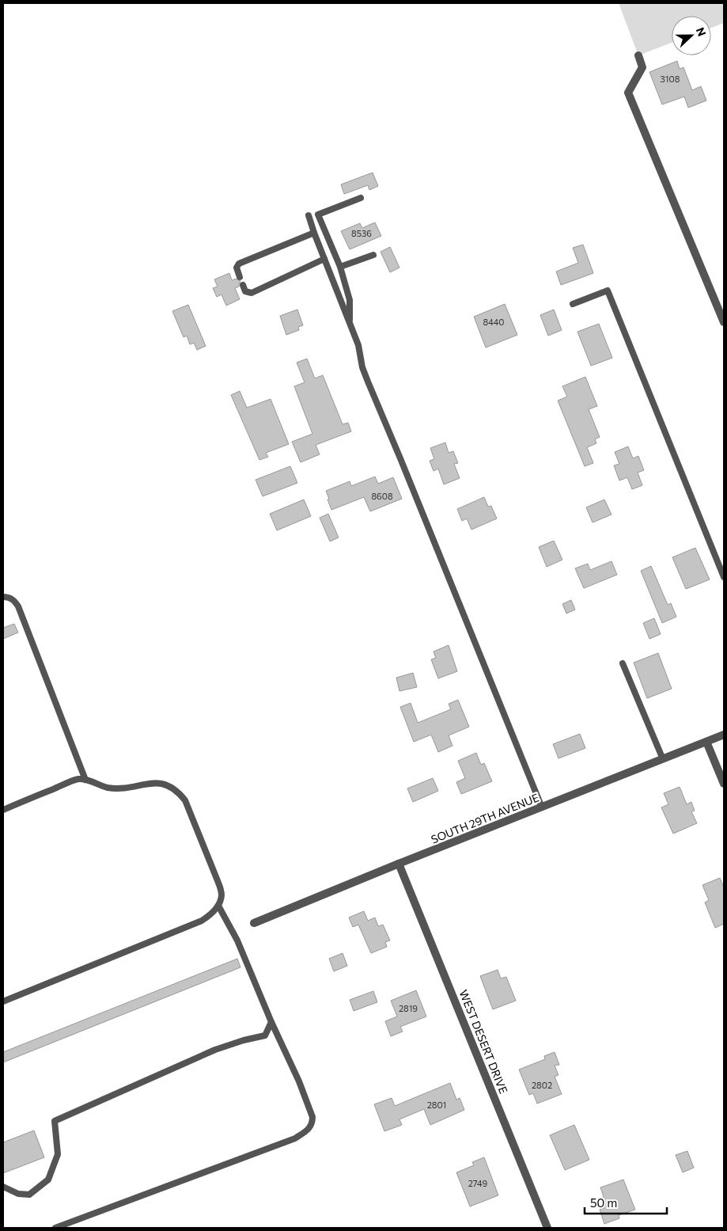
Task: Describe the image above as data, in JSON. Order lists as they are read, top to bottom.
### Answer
{
  "streets": {
    "street": ["SOUTH 29TH AVENUE", "WEST DESERT DRIVE"]
  },
  "crossings": [
    ["SOUTH 29TH AVENUE", "WEST DESERT DRIVE"]
  ],
  "house_numbers": [
    "3108",
    "8536",
    "8440",
    "8608",
    "2819",
    "2802",
    "2801",
    "2749"
  ],
  "scale_bar": "50 m",
  "north": "right"
}
